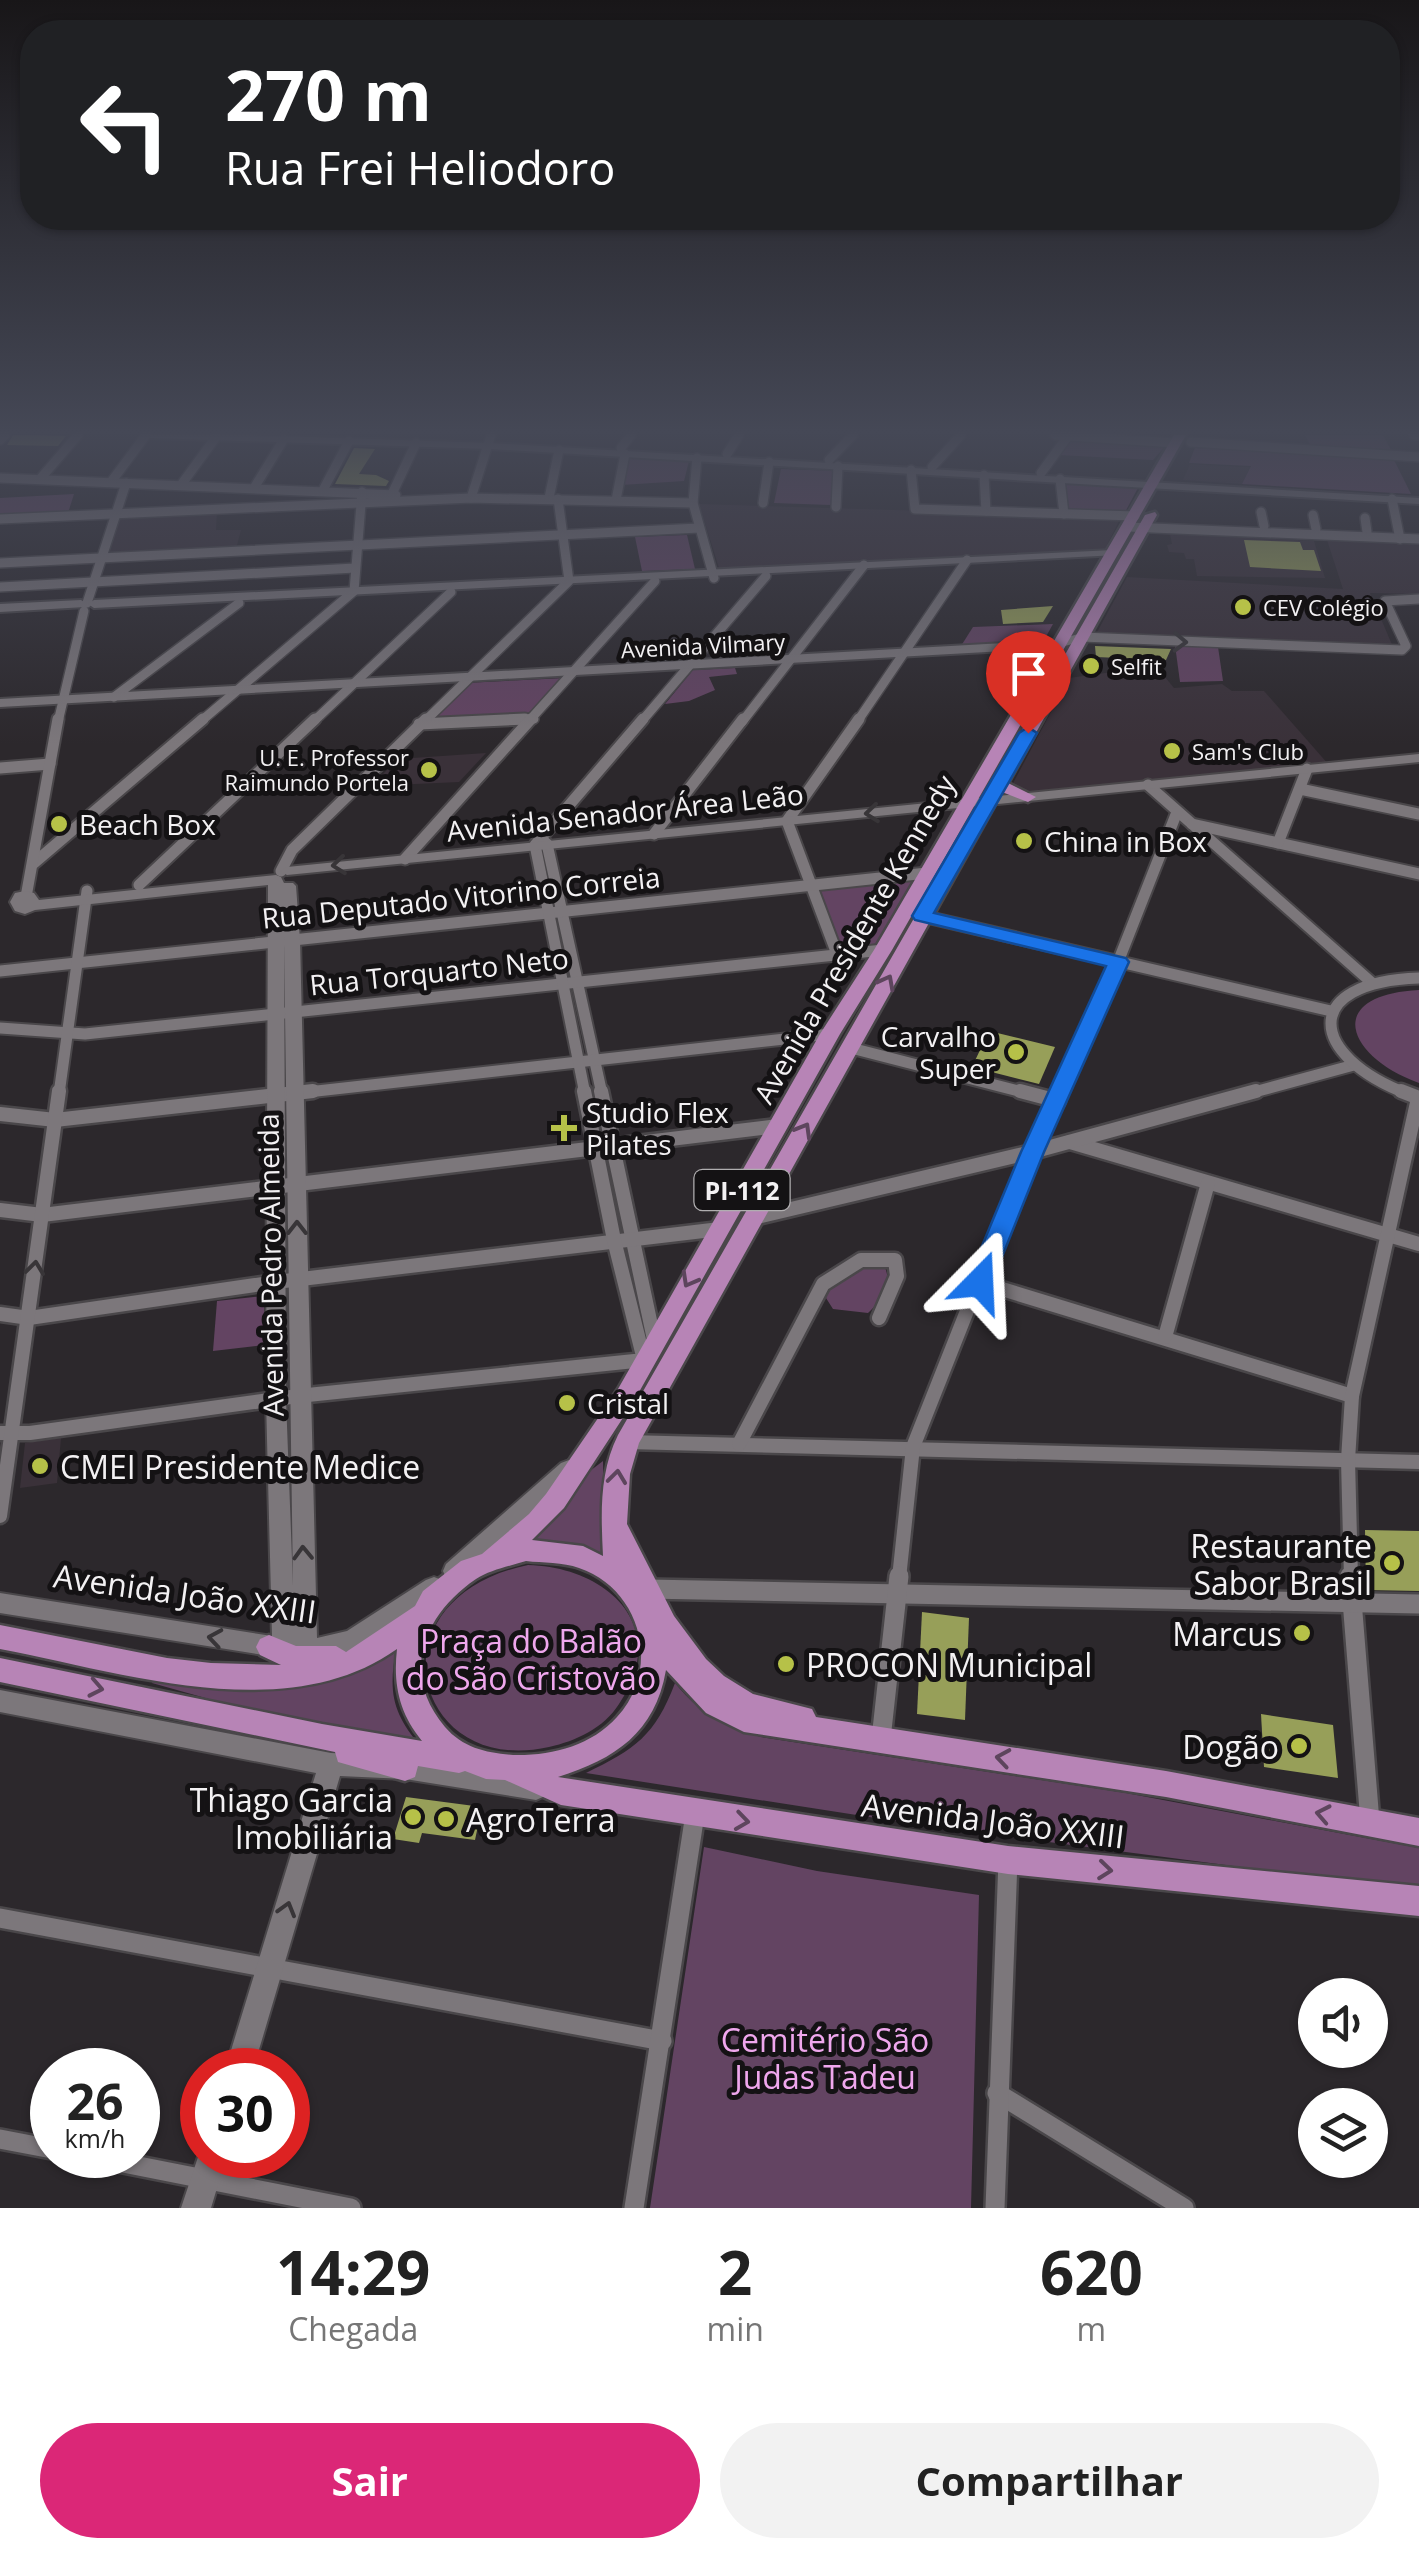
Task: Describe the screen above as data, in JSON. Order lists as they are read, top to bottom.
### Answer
{
  "streets": {
    "main road": [
      "Avenida Vilmary",
      "Avenida Senador Área Leão",
      "Avenida Presidente Kennedy",
      "PI-112",
      "Avenida Pedro Almeida",
      "Avenida João XXIII"
    ],
    "street": ["Rua Deputado Vitorino Correia", "Rua Torquarto Neto"]
  },
  "crossings": [
    ["Avenida Vilmary", "Avenida Presidente Kennedy"],
    ["Avenida Senador Área Leão", "Avenida Presidente Kennedy"],
    ["Avenida Senador Área Leão", "Avenida Pedro Almeida"],
    ["Rua Deputado Vitorino Correia", "Avenida Presidente Kennedy"],
    ["Rua Deputado Vitorino Correia", "Avenida Pedro Almeida"],
    ["Avenida Presidente Kennedy", "Rua Torquarto Neto"],
    ["Avenida Presidente Kennedy", "Avenida João XXIII"],
    ["Rua Torquarto Neto", "Avenida Pedro Almeida"],
    ["Avenida Pedro Almeida", "Avenida João XXIII"]
  ],
  "parks": ["Praça do Balão do São Cristovão", "Cemitério São Judas Tadeu"],
  "places": {
    "other": [
      "CEV Colégio",
      "Selfit",
      "Sam's Club",
      "U. E. Professor Raimundo Portela",
      "Beach Box",
      "China in Box",
      "Carvalho Super",
      "Cristal",
      "CMEI Presidente Medice",
      "Restaurante Sabor Brasil",
      "Marcus",
      "PROCON Municipal",
      "Dogão",
      "Thiago Garcia Imobiliária",
      "AgroTerra"
    ],
    "health": ["Studio Flex Pilates"]
  },
  "page": {
    "turn": ["270 m", "Rua Frei Heliodoro"],
    "speed": "26 km/h",
    "limit": "30",
    "eta": [
      "14:29",
      "Chegada",
      "2",
      "min",
      "620",
      "m"
    ],
    "buttons": ["Sair", "Compartilhar"]
  }
}
